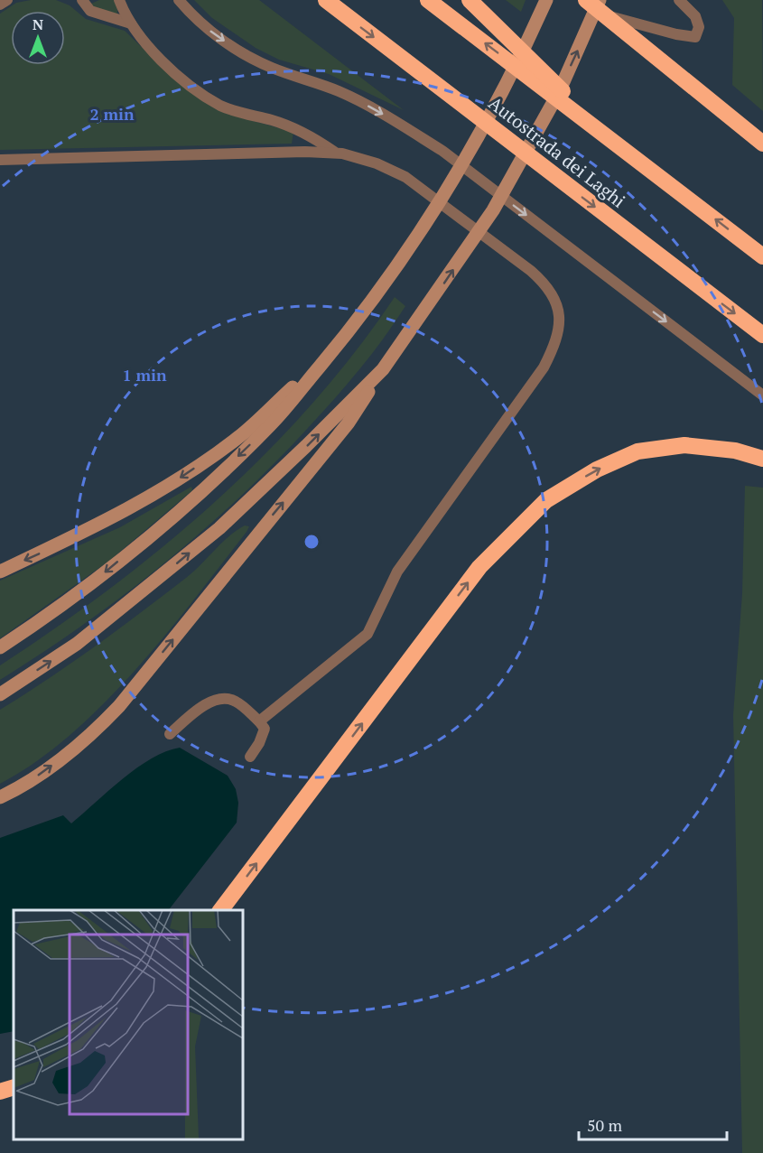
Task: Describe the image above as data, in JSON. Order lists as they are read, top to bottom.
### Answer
{
  "streets": {
    "highway": ["Autostrada dei Laghi"]
  },
  "scale_bar": "50 m",
  "north": "top",
  "rings": ["2 min", "1 min"]
}
